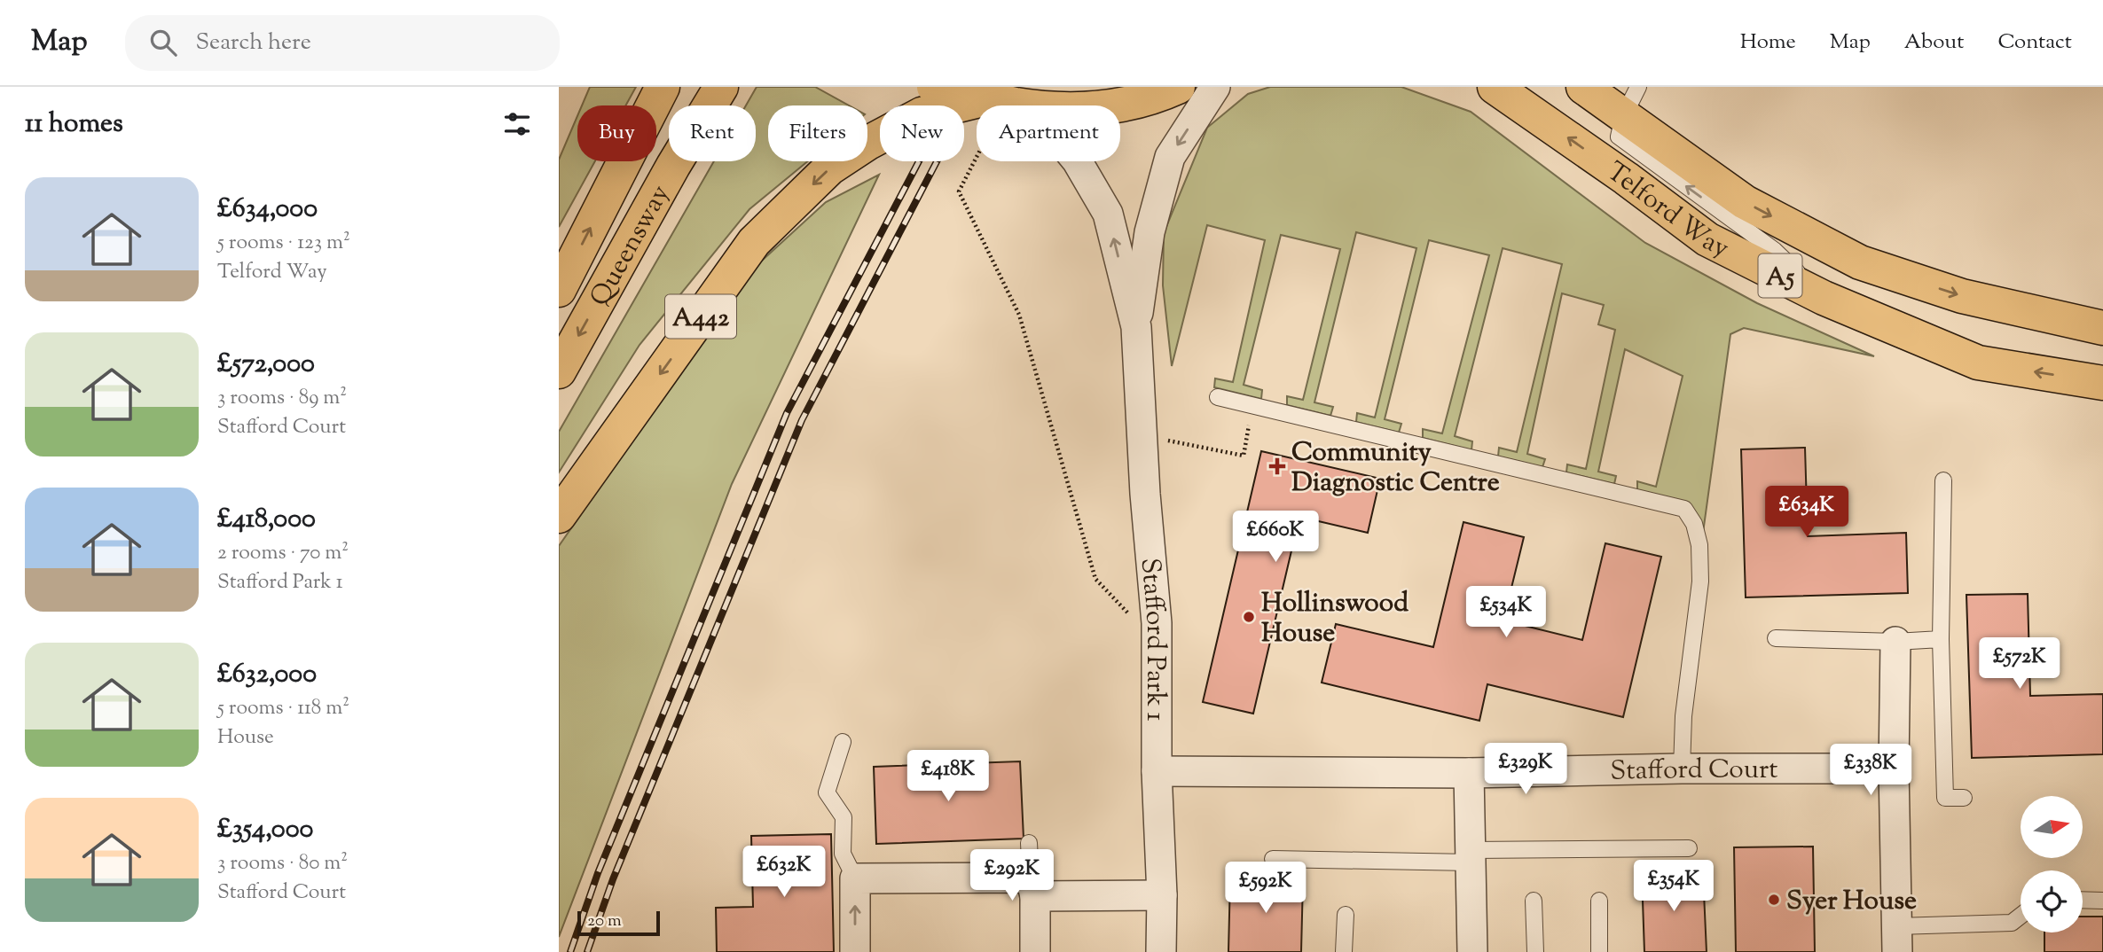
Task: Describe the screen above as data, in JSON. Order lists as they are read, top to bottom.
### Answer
{
  "streets": {
    "main road": [
      "Telford Way",
      "Queensway",
      "A5",
      "A442"
    ],
    "street": ["Stafford Park 1", "Stafford Court"]
  },
  "crossings": [
    ["Stafford Park 1", "Stafford Court"]
  ],
  "places": {
    "health": ["Community Diagnostic Centre"],
    "other": ["Hollinswood House", "Syer House"]
  },
  "scale_bar": "20 m",
  "north": "right",
  "page": {
    "header": "Map",
    "search": "Search here",
    "nav": [
      "Home",
      "Map",
      "About",
      "Contact"
    ],
    "heading": "11 homes",
    "chip": [
      "Buy",
      "Rent",
      "Filters",
      "New",
      "Apartment"
    ],
    "list": [
      {
        "name": "£634,000",
        "note": "5 rooms · 123 m² · Telford Way"
      },
      {
        "name": "£572,000",
        "note": "3 rooms · 89 m² · Stafford Court"
      },
      {
        "name": "£418,000",
        "note": "2 rooms · 70 m² · Stafford Park 1"
      },
      {
        "name": "£632,000",
        "note": "5 rooms · 118 m² · House"
      },
      {
        "name": "£354,000",
        "note": "3 rooms · 80 m² · Stafford Court"
      }
    ],
    "price": [
      "£634K",
      "£660K",
      "£534K",
      "£572K",
      "£329K",
      "£338K",
      "£418K",
      "£632K",
      "£292K",
      "£354K",
      "£592K"
    ],
    "scale": "20 m"
  }
}
